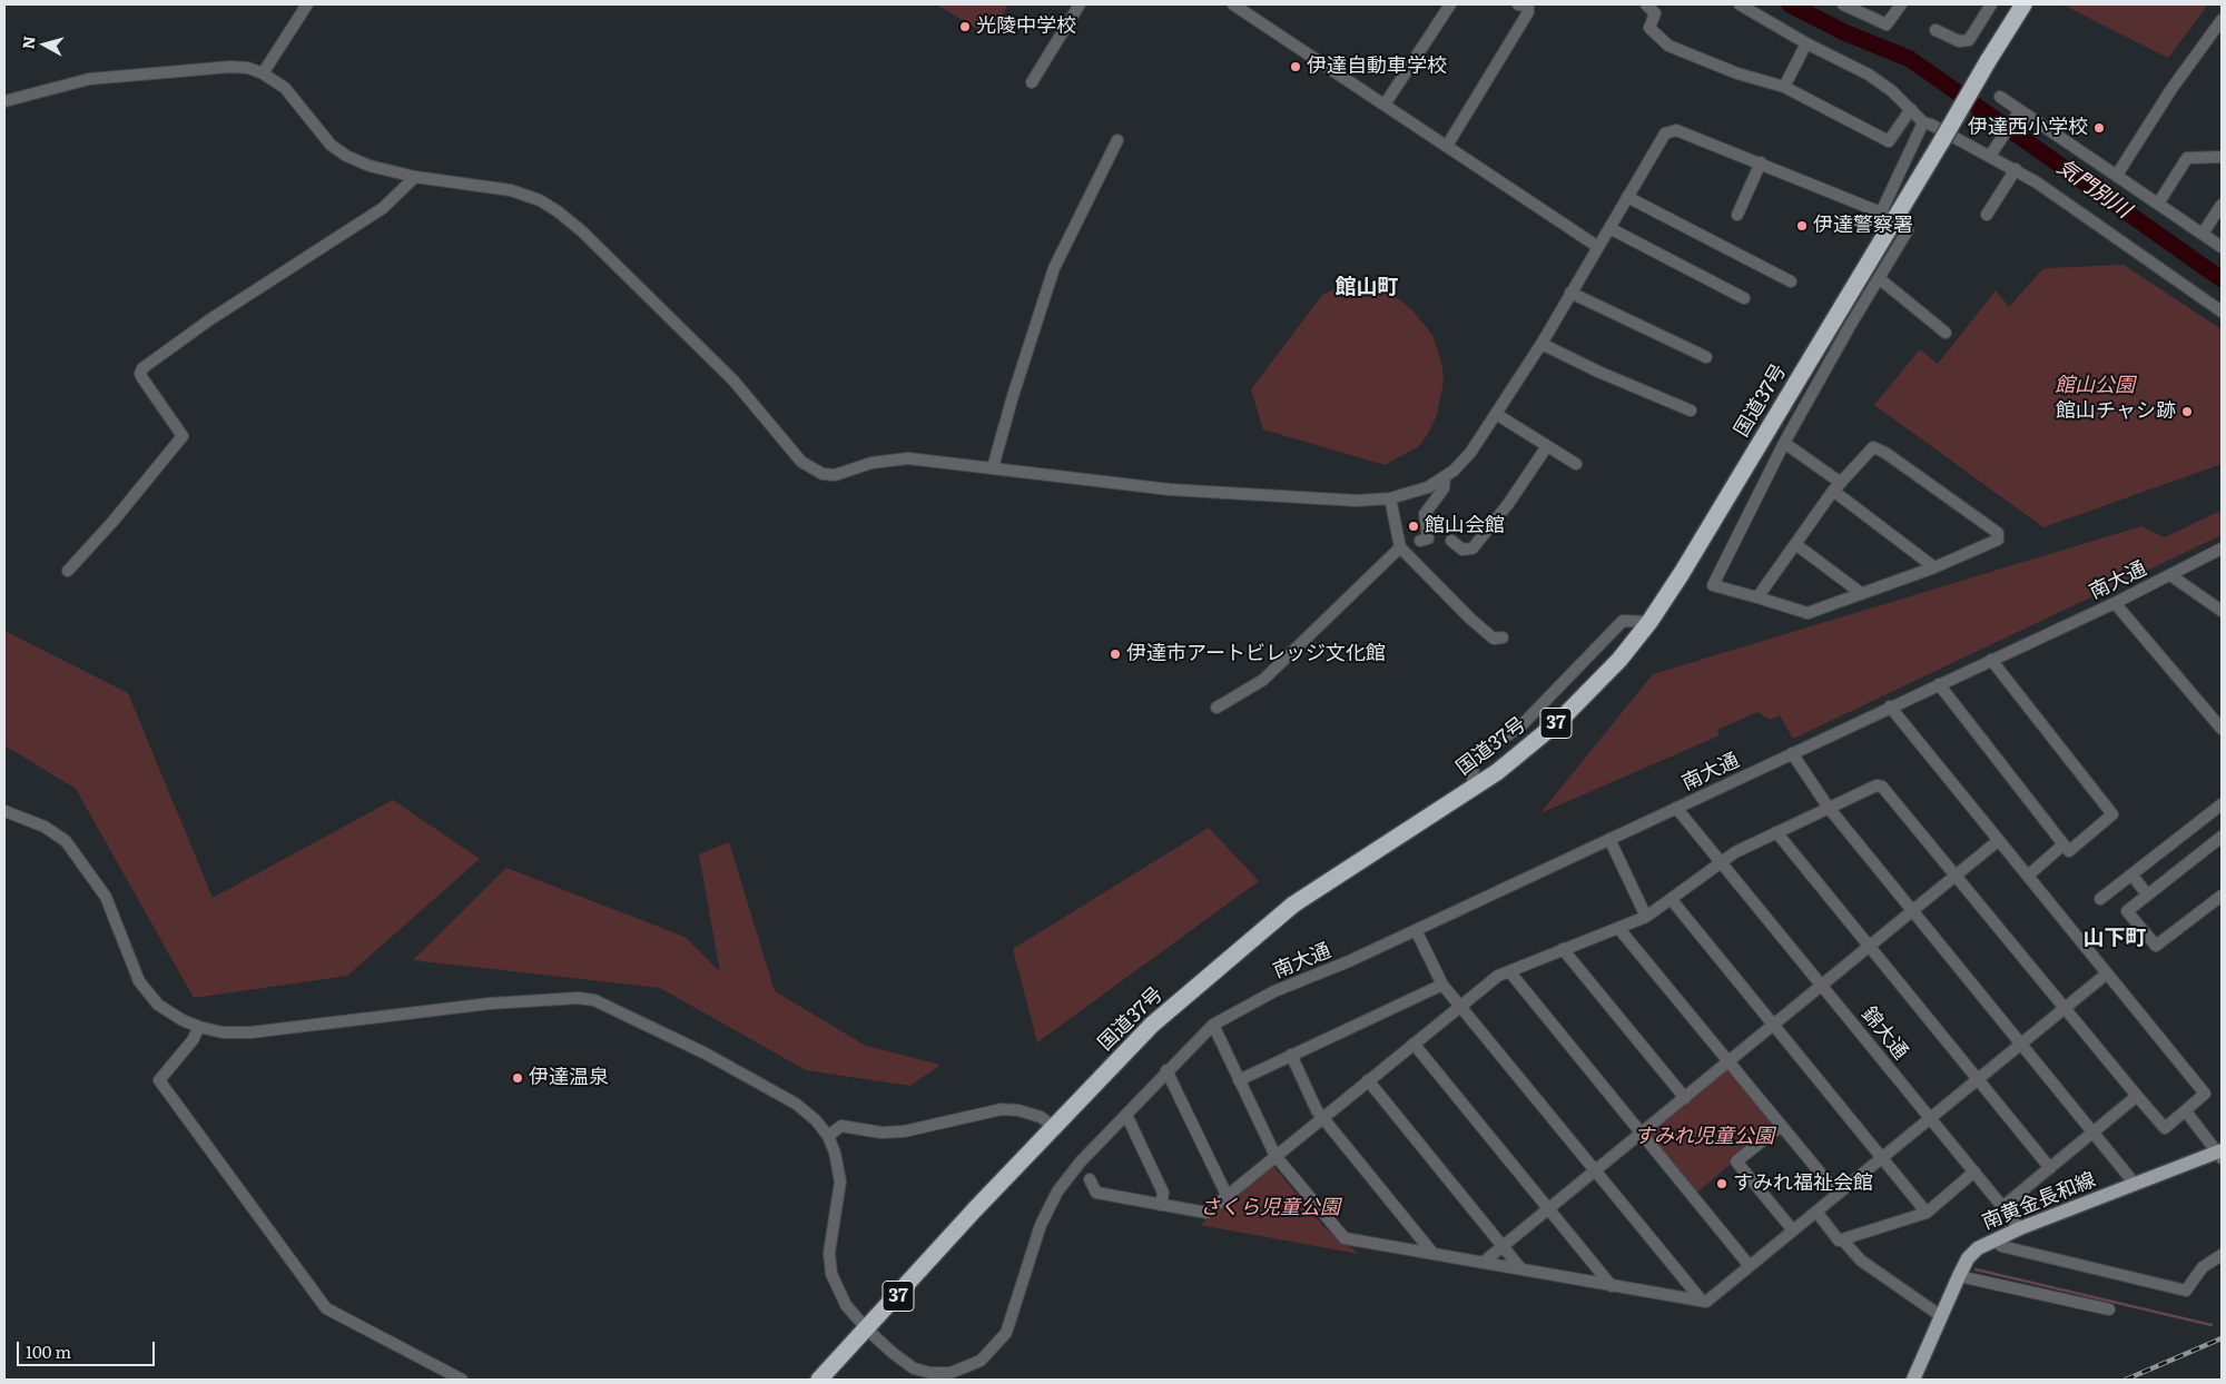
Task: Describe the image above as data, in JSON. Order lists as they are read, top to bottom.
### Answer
{
  "streets": {
    "highway": ["国道37号", "37"],
    "main road": ["南黄金長和線"],
    "street": ["南大通", "錦大通"]
  },
  "crossings": [
    ["国道37号", "南大通"],
    ["南大通", "錦大通"],
    ["錦大通", "南黄金長和線"]
  ],
  "districts": ["館山町", "山下町"],
  "water": ["気門別川"],
  "parks": ["館山公園", "すみれ児童公園", "さくら児童公園"],
  "places": [
    "光陵中学校",
    "伊達自動車学校",
    "伊達西小学校",
    "伊達警察署",
    "館山チャシ跡",
    "館山会館",
    "伊達市アートビレッジ文化館",
    "伊達温泉",
    "すみれ福祉会館"
  ],
  "scale_bar": "100 m",
  "north": "left"
}
